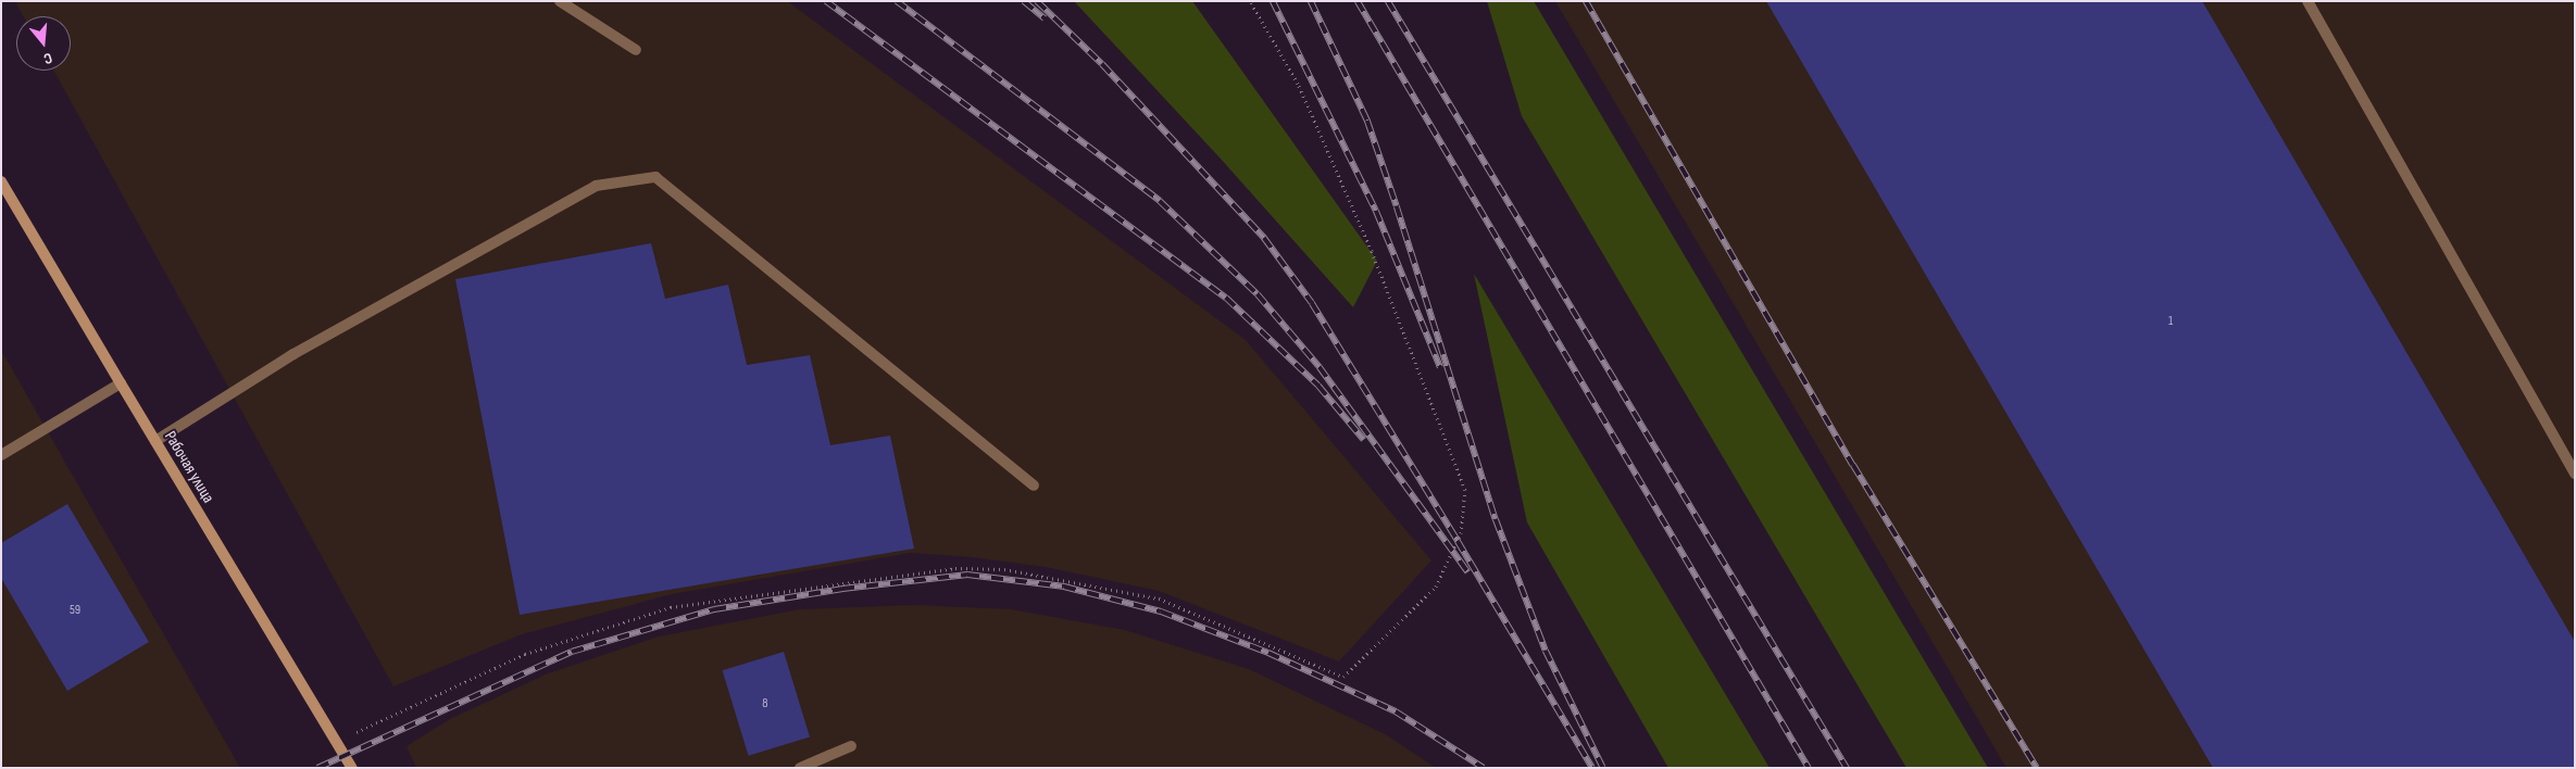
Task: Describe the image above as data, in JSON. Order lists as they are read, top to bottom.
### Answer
{
  "streets": {
    "street": ["Рабочая улица"]
  },
  "house_numbers": ["1", "59", "8"],
  "north": "bottom"
}
